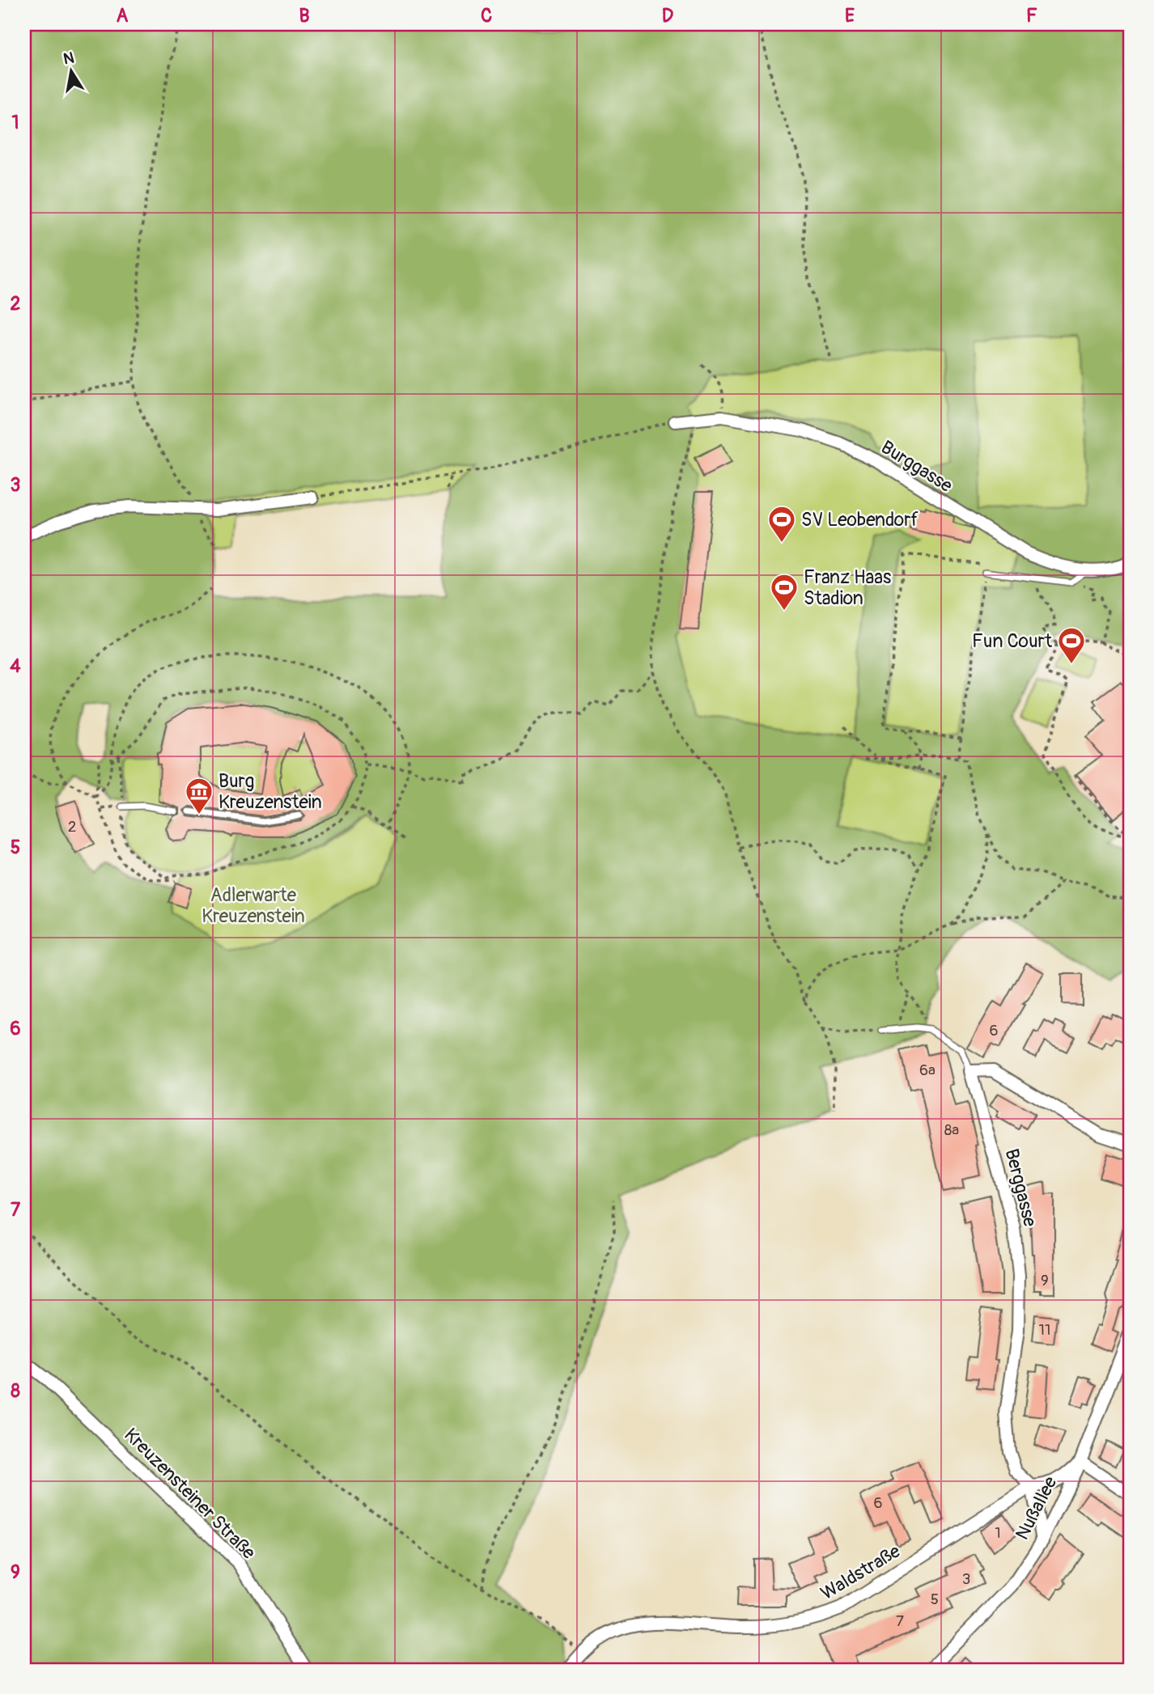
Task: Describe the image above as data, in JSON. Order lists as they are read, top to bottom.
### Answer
{
  "streets": {
    "street": [
      "Burggasse",
      "Berggasse",
      "Kreuzensteiner Straße",
      "Nußallee",
      "Waldstraße"
    ]
  },
  "crossings": [
    ["Berggasse", "Nußallee"],
    ["Berggasse", "Waldstraße"]
  ],
  "parks": ["Adlerwarte Kreuzenstein"],
  "places": {
    "sports": ["SV Leobendorf", "Franz Haas Stadion", "Fun Court"],
    "museum": ["Burg Kreuzenstein"]
  },
  "house_numbers": [
    "2",
    "6",
    "6a",
    "8a",
    "9",
    "11",
    "6",
    "1",
    "3",
    "5",
    "7"
  ],
  "north": "top",
  "grid": {
    "columns": [
      "A",
      "B",
      "C",
      "D",
      "E",
      "F"
    ],
    "rows": [
      "1",
      "2",
      "3",
      "4",
      "5",
      "6",
      "7",
      "8",
      "9"
    ]
  }
}
